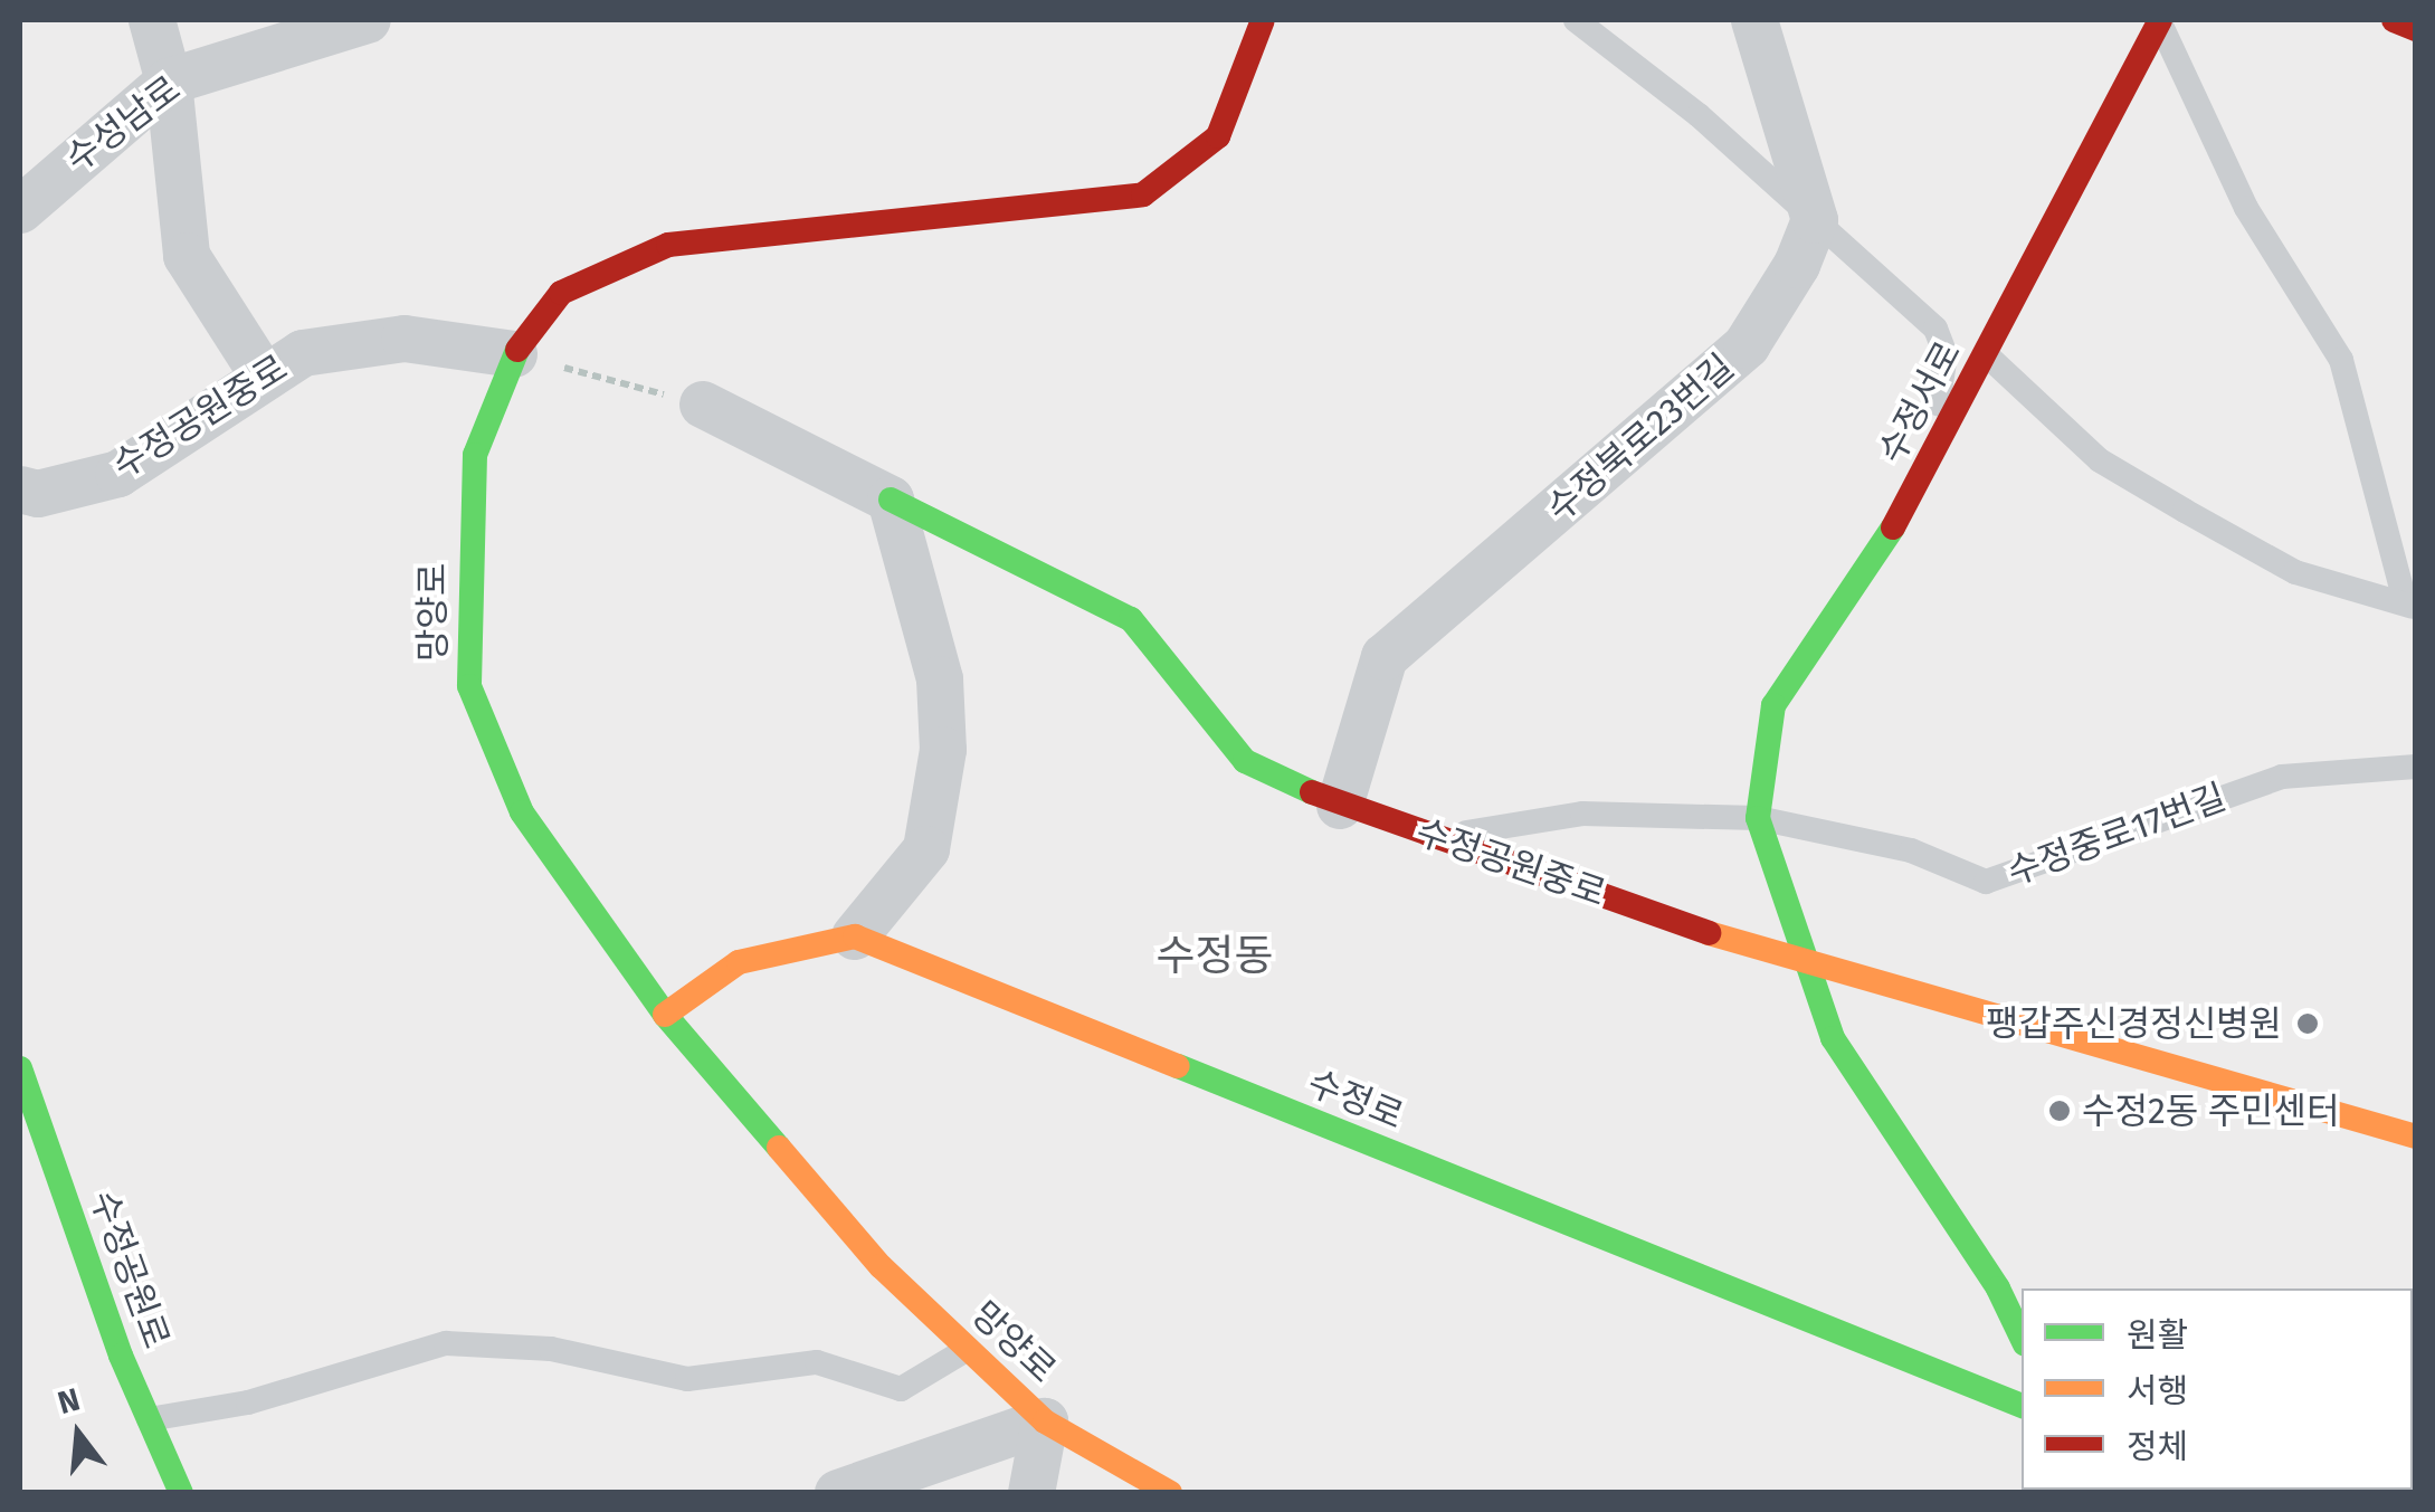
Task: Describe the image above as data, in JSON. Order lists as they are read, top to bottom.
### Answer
{
  "streets": {
    "street": [
      "수성남로",
      "수정서로",
      "수정공원중로",
      "수정북로23번길",
      "망양로",
      "수정로",
      "수정공원로"
    ],
    "lane": ["수정중로17번길"]
  },
  "crossings": [
    ["수정서로", "수정공원중로"],
    ["수정서로", "수정중로17번길"],
    ["수정공원중로", "수정북로23번길"],
    ["수정공원중로", "망양로"]
  ],
  "districts": ["수정동"],
  "places": ["팽갑주신경정신병원", "수정2동 주민센터"],
  "legend": ["원활", "서행", "정체"],
  "north": "top"
}
